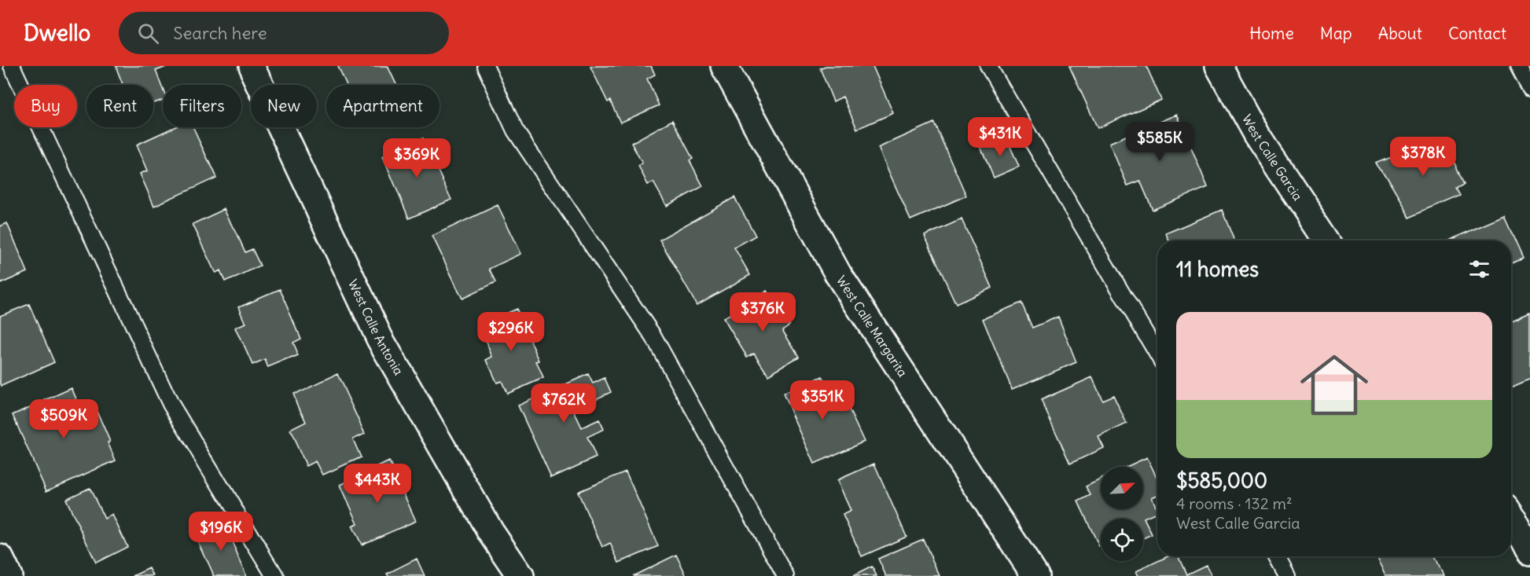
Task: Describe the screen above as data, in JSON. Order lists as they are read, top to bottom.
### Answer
{
  "streets": {
    "street": ["West Calle Garcia", "West Calle Antonia", "West Calle Margarita"]
  },
  "north": "top right",
  "page": {
    "header": "Dwello",
    "search": "Search here",
    "nav": [
      "Home",
      "Map",
      "About",
      "Contact"
    ],
    "chip": [
      "Buy",
      "Rent",
      "Filters",
      "New",
      "Apartment"
    ],
    "price": [
      "$431K",
      "$585K",
      "$378K",
      "$369K",
      "$376K",
      "$296K",
      "$351K",
      "$762K",
      "$509K",
      "$443K",
      "$196K"
    ],
    "heading": "11 homes",
    "list": [
      {
        "name": "$585,000",
        "note": "4 rooms · 132 m² · West Calle Garcia"
      }
    ]
  }
}
